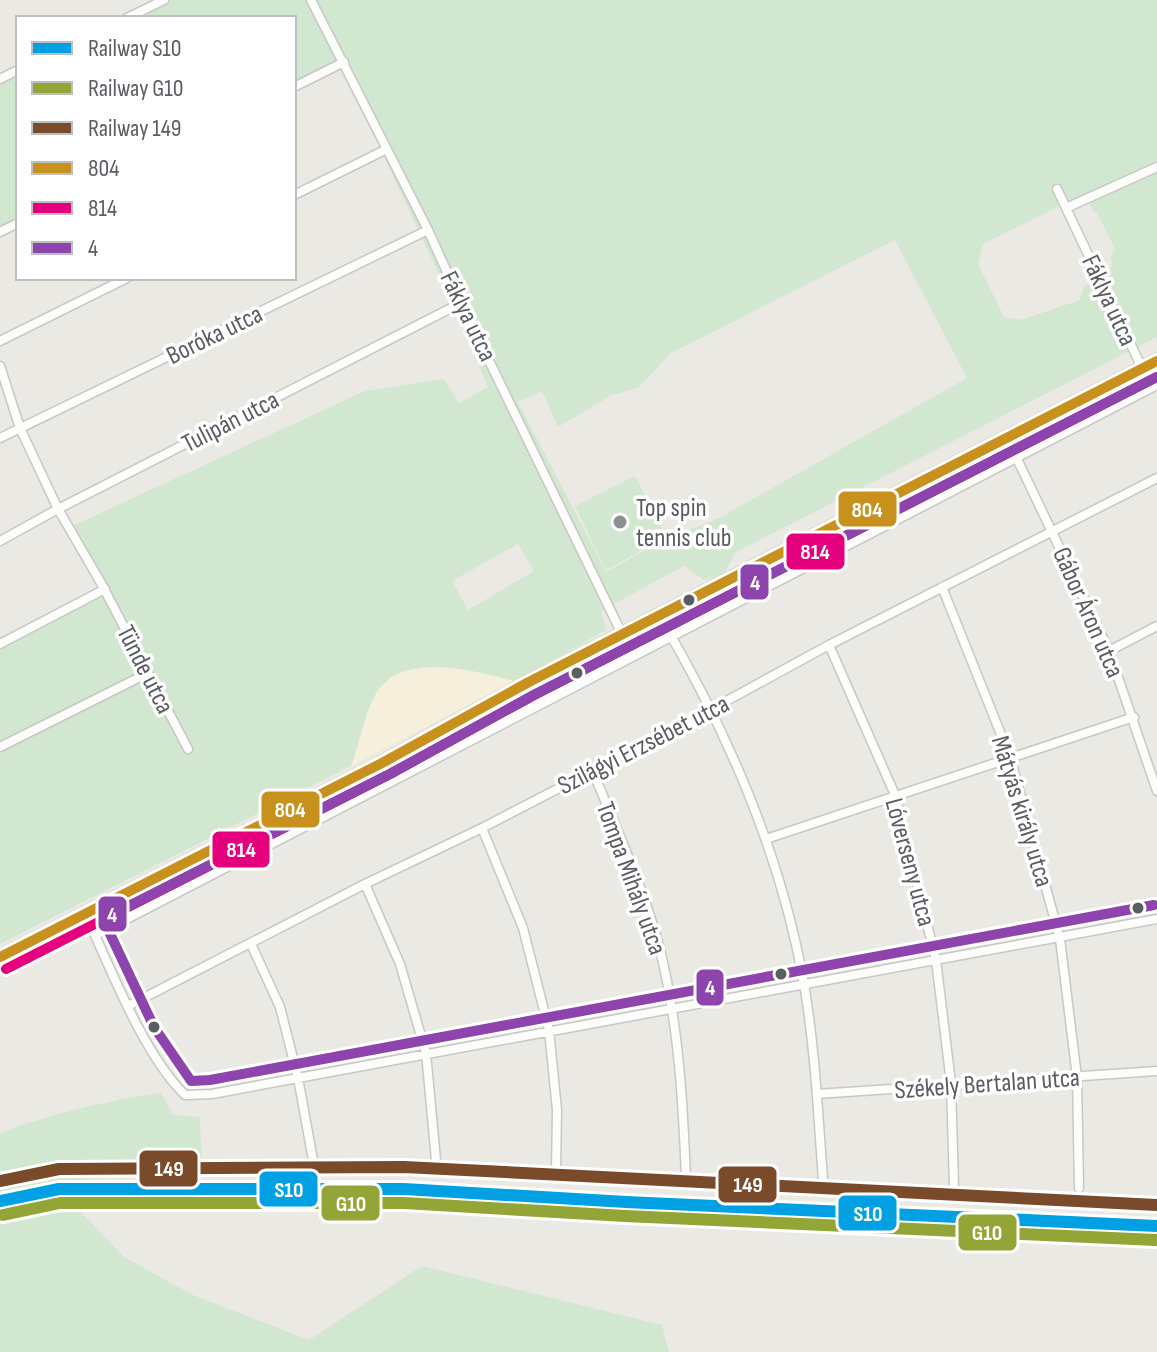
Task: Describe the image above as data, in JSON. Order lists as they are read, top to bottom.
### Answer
{
  "streets": {
    "street": [
      "Fáklya utca",
      "Boróka utca",
      "Tulipán utca",
      "Gábor Áron utca",
      "Tünde utca",
      "Szilágyi Erzsébet utca",
      "Mátyás király utca",
      "Lóverseny utca",
      "Tompa Mihály utca",
      "Székely Bertalan utca"
    ]
  },
  "crossings": [
    ["Fáklya utca", "Boróka utca"],
    ["Fáklya utca", "Tulipán utca"],
    ["Boróka utca", "Tünde utca"],
    ["Tulipán utca", "Tünde utca"],
    ["Gábor Áron utca", "Szilágyi Erzsébet utca"],
    ["Szilágyi Erzsébet utca", "Mátyás király utca"],
    ["Szilágyi Erzsébet utca", "Lóverseny utca"],
    ["Szilágyi Erzsébet utca", "Tompa Mihály utca"],
    ["Mátyás király utca", "Székely Bertalan utca"],
    ["Lóverseny utca", "Székely Bertalan utca"]
  ],
  "places": ["Top spin tennis club"],
  "lines": [
    "transit line 804",
    "transit line 814",
    "transit line 4",
    "rail line 149",
    "rail line S10",
    "rail line G10"
  ],
  "legend": [
    "Railway S10",
    "Railway G10",
    "Railway 149",
    "804",
    "814",
    "4"
  ]
}
